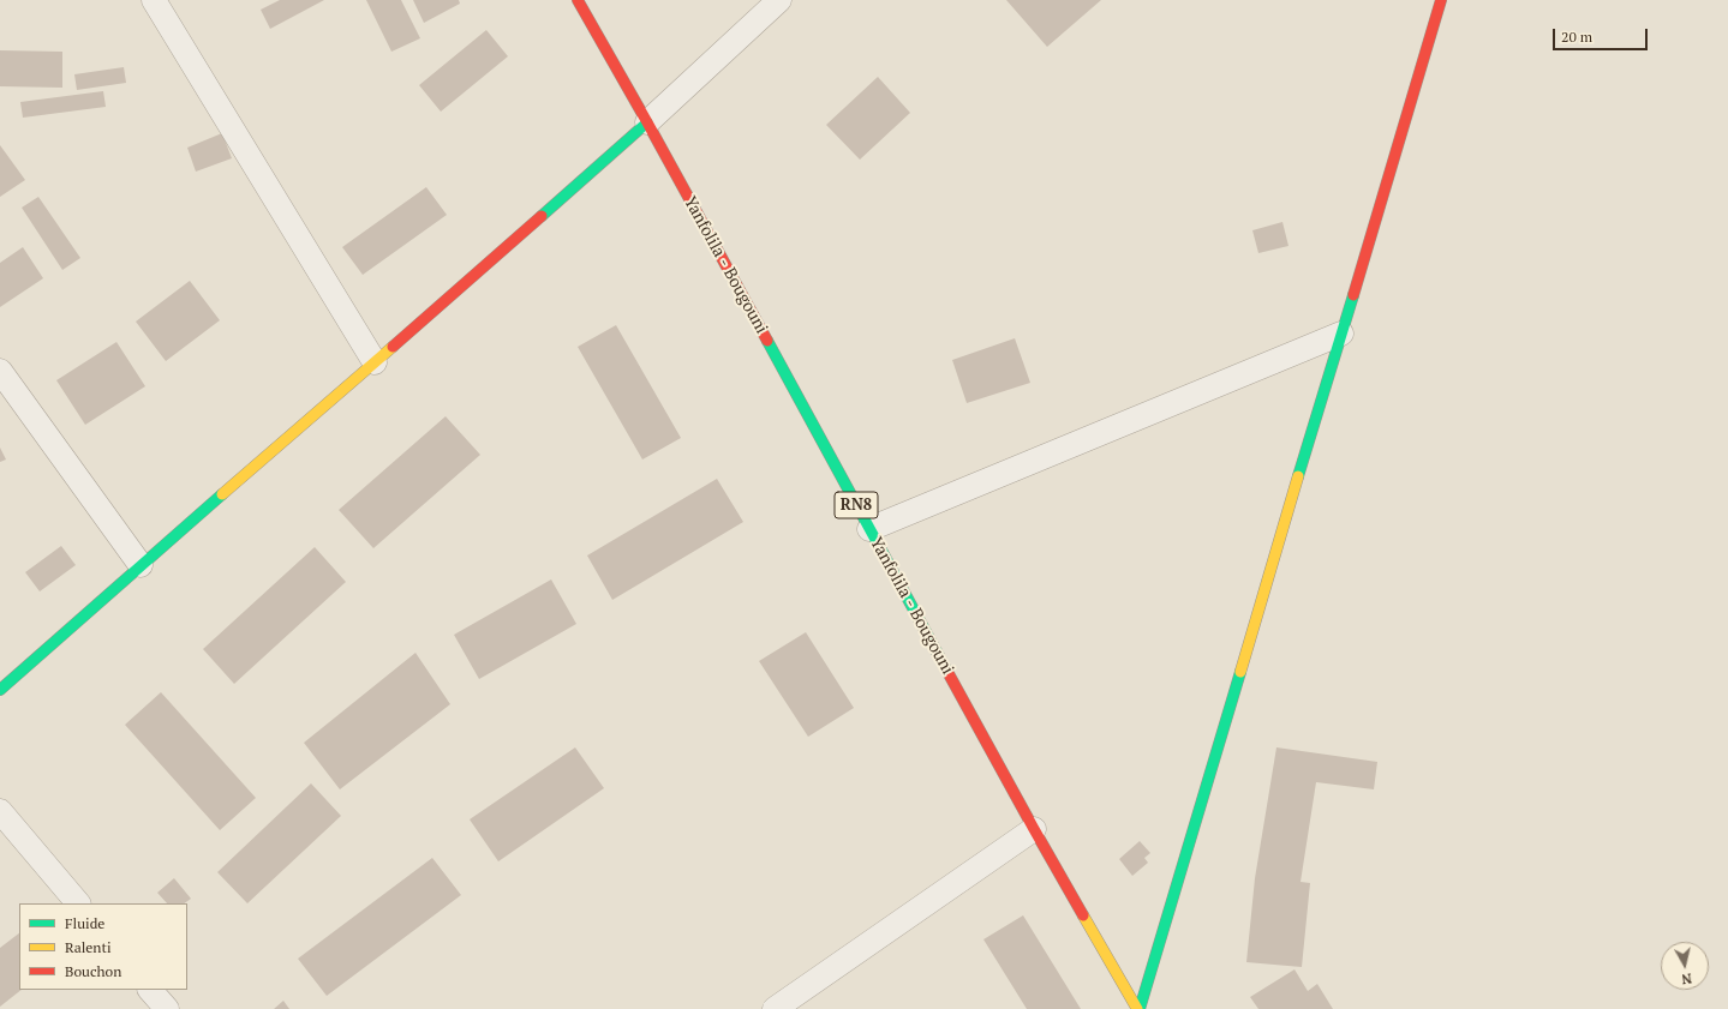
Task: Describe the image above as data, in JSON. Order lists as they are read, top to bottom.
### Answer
{
  "streets": {
    "street": ["Yanfolila - Bougouni", "RN8"]
  },
  "legend": ["Fluide", "Ralenti", "Bouchon"],
  "scale_bar": "20 m",
  "north": "bottom"
}
